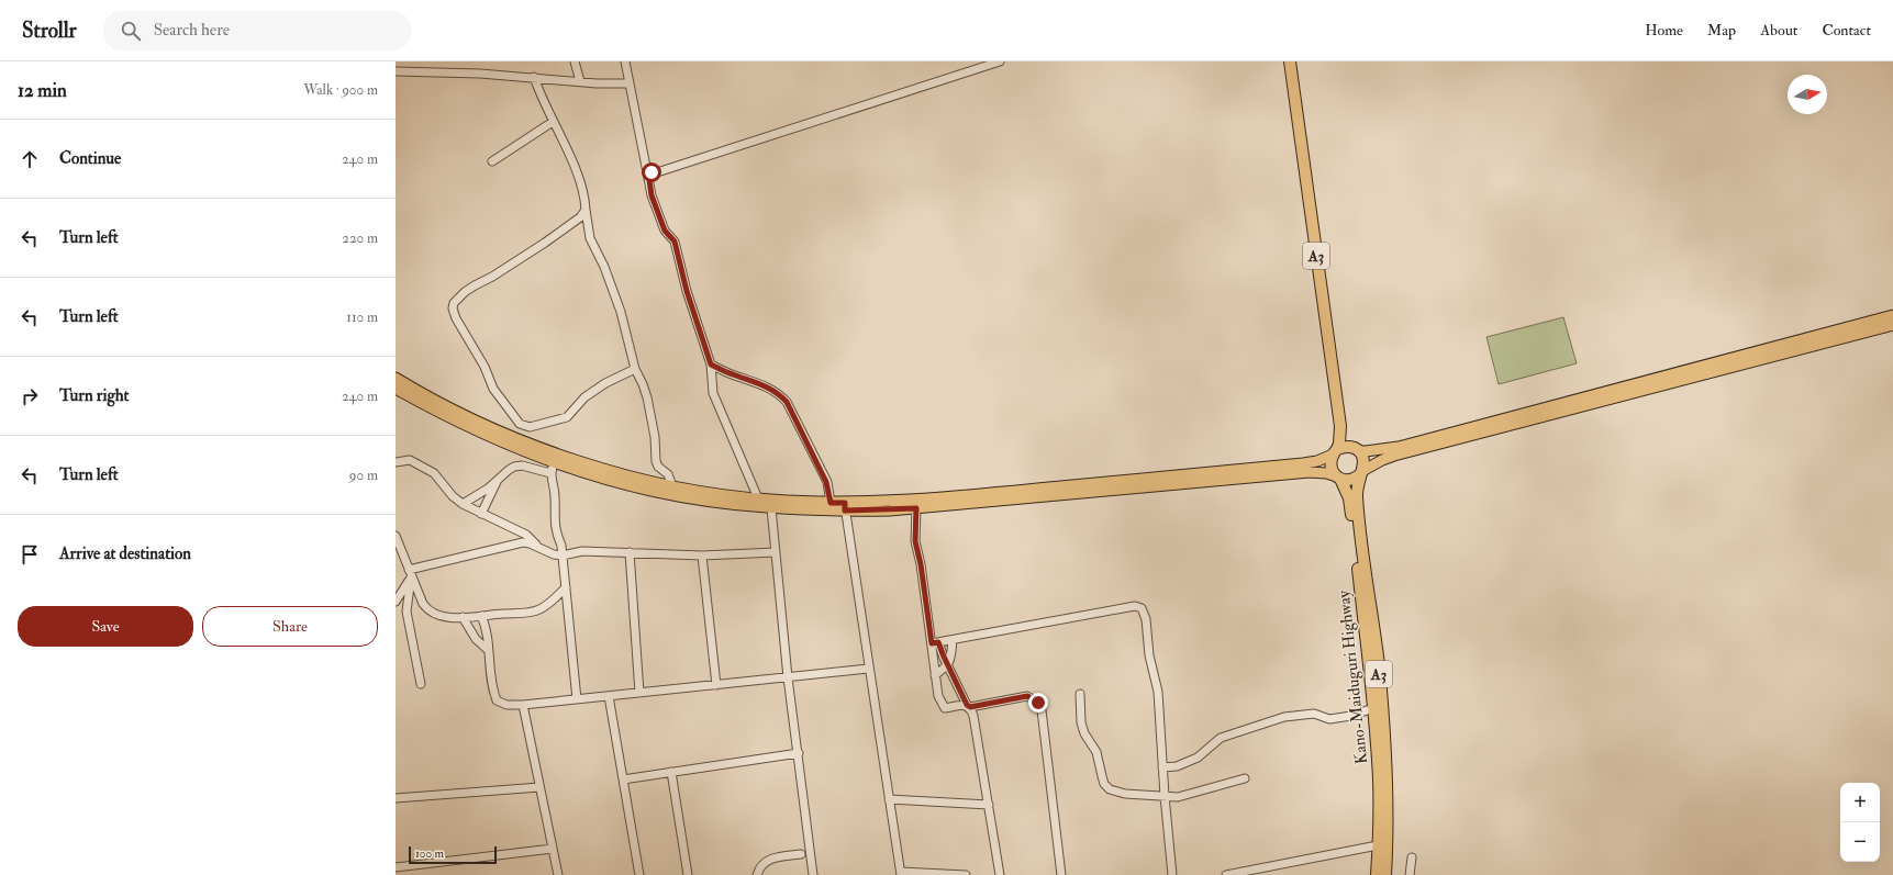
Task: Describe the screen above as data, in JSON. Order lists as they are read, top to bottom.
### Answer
{
  "streets": {
    "highway": ["A3", "Kano-Maiduguri Highway"]
  },
  "crossings": [
    ["A3", "Kano-Maiduguri Highway"]
  ],
  "scale_bar": "100 m",
  "north": "right",
  "page": {
    "header": "Strollr",
    "search": "Search here",
    "nav": [
      "Home",
      "Map",
      "About",
      "Contact"
    ],
    "heading": ["12 min", "Walk · 900 m"],
    "list": [
      ["Continue", "240 m"],
      ["Turn left", "220 m"],
      ["Turn left", "110 m"],
      ["Turn right", "240 m"],
      ["Turn left", "90 m"],
      "Arrive at destination"
    ],
    "buttons": ["Save", "Share"],
    "map_buttons": ["+", "−"],
    "scale": "100 m"
  }
}
